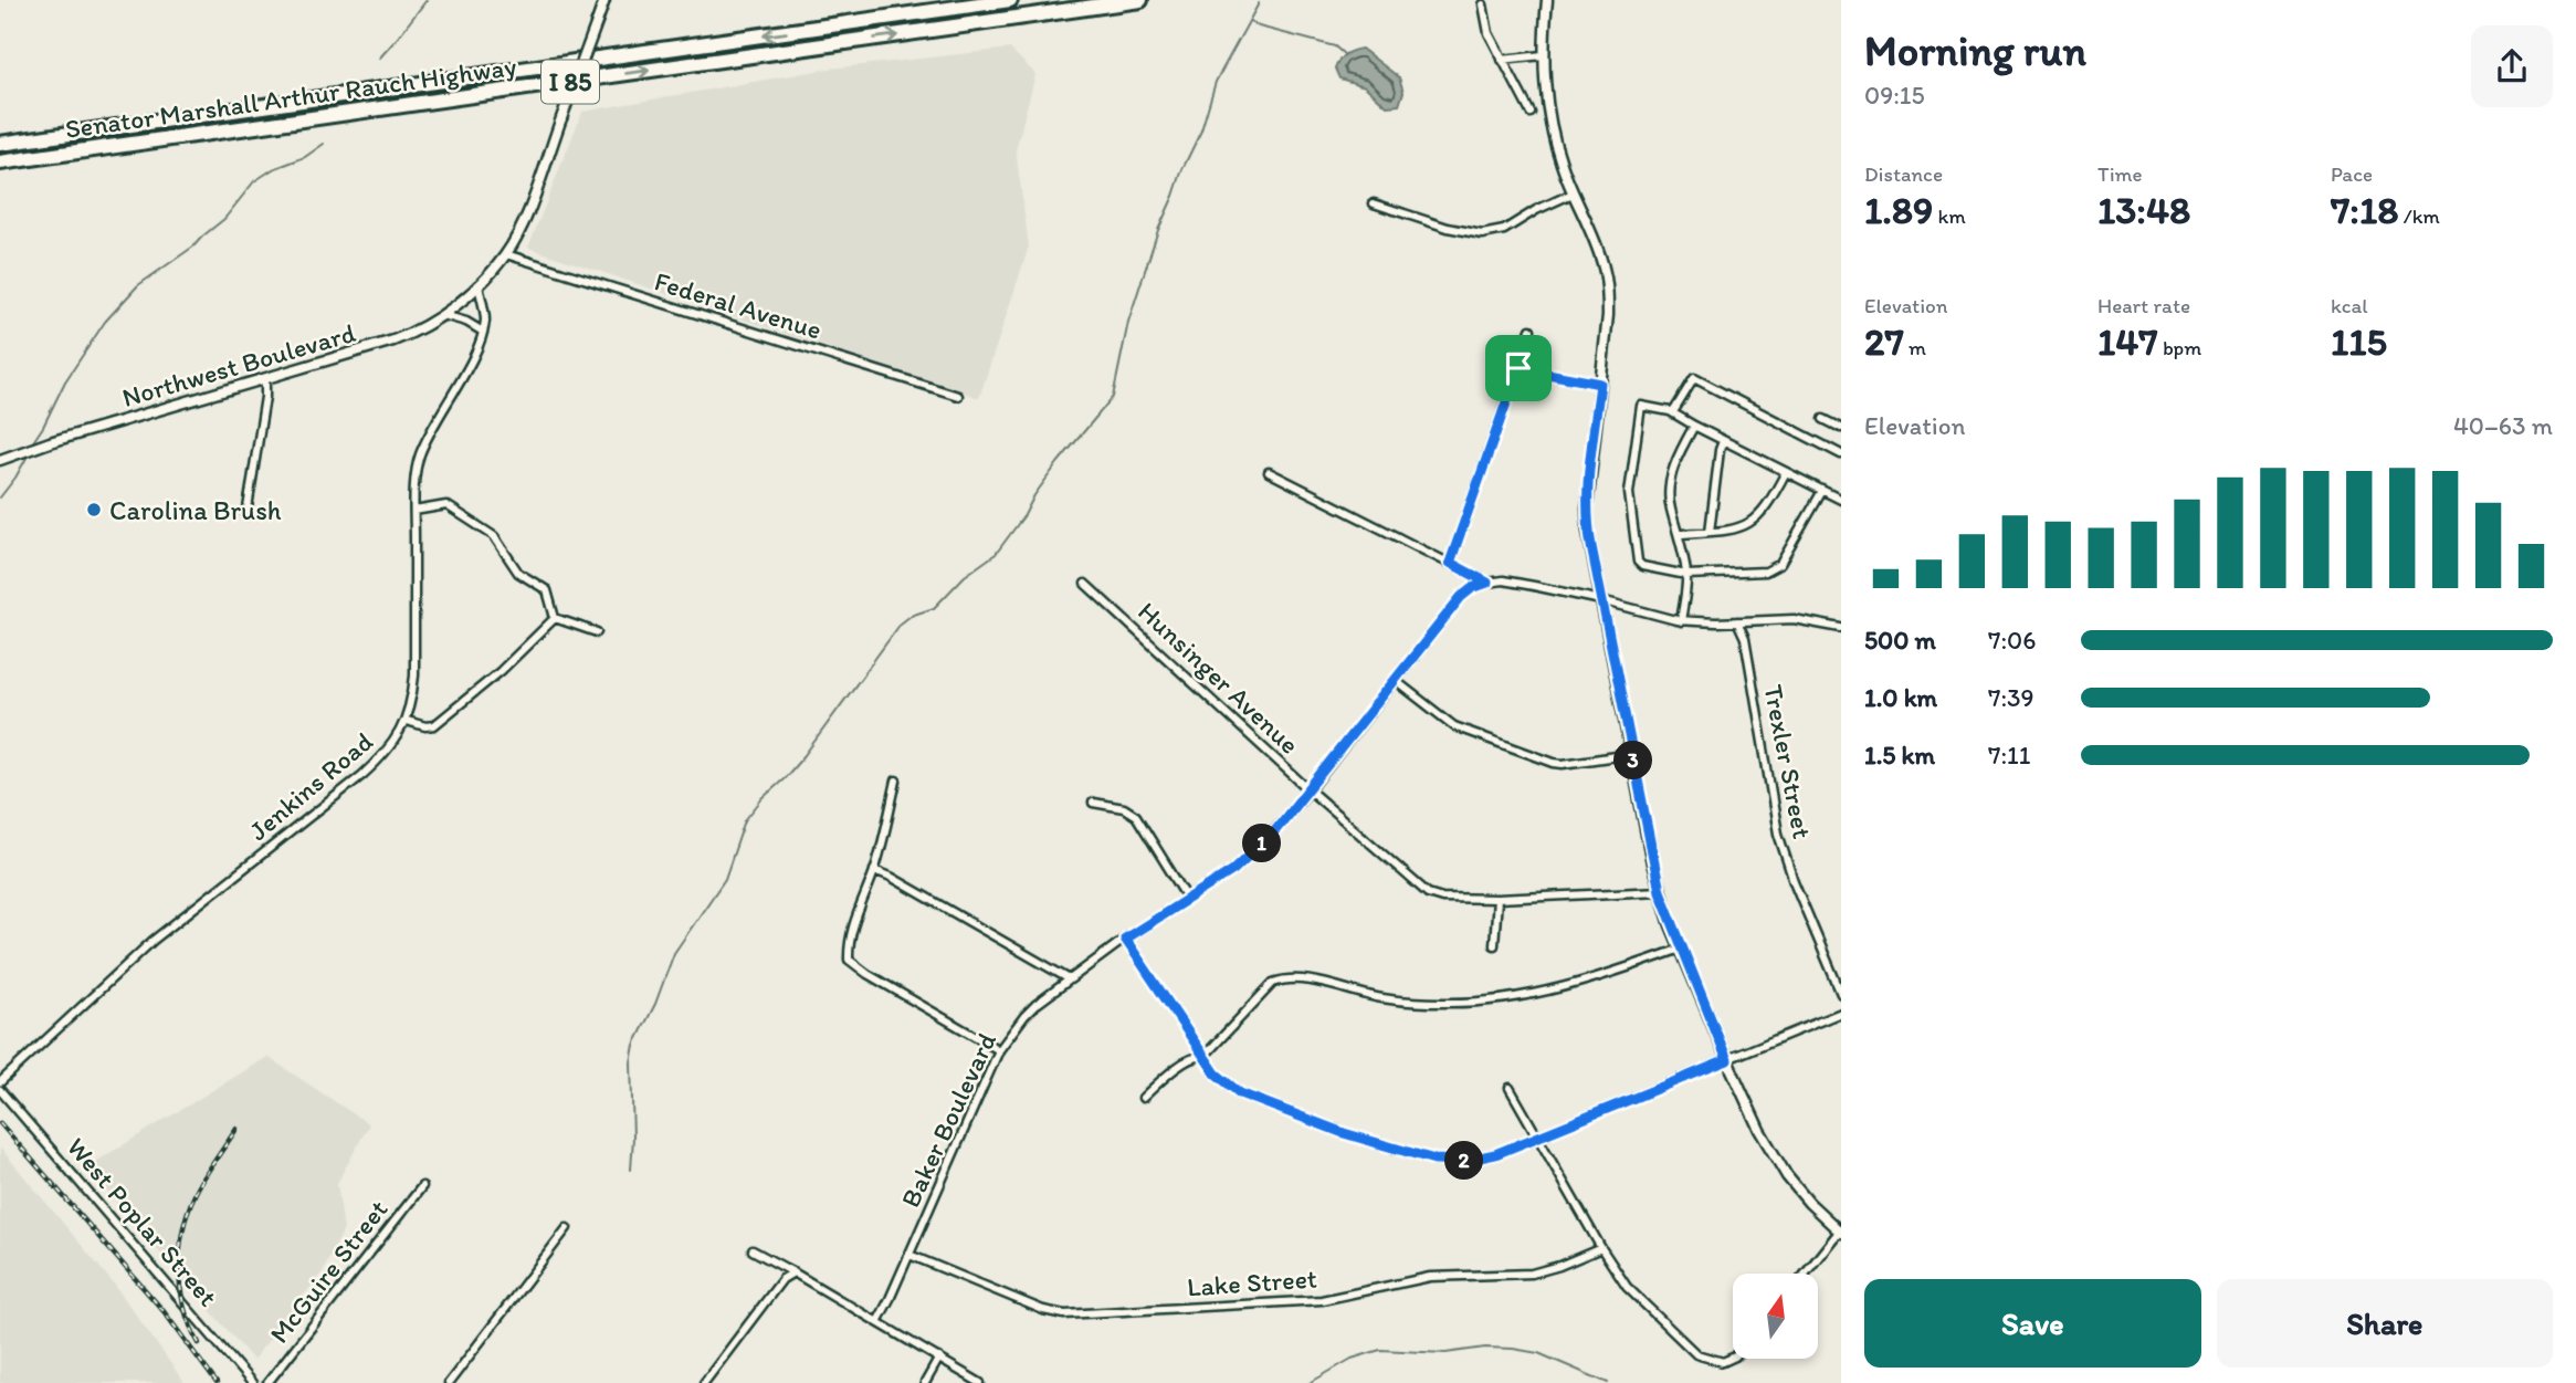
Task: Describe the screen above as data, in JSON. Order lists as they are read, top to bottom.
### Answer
{
  "streets": {
    "highway": ["I 85", "Senator Marshall Arthur Rauch Highway"],
    "street": [
      "Federal Avenue",
      "Northwest Boulevard",
      "Hunsinger Avenue",
      "Trexler Street",
      "Jenkins Road",
      "Baker Boulevard",
      "West Poplar Street",
      "McGuire Street",
      "Lake Street"
    ]
  },
  "crossings": [
    ["Hunsinger Avenue", "Baker Boulevard"],
    ["Baker Boulevard", "Lake Street"]
  ],
  "places": ["Carolina Brush"],
  "north": "top",
  "page": {
    "heading": ["Morning run", "09:15"],
    "stats": [
      ["Distance", "1.89 km"],
      ["Time", "13:48"],
      ["Pace", "7:18 /km"],
      ["Elevation", "27 m"],
      ["Heart rate", "147 bpm"],
      ["kcal", "115"]
    ],
    "chart": ["Elevation", "40–63 m"],
    "list": [
      {
        "name": "500 m",
        "note": "7:06"
      },
      {
        "name": "1.0 km",
        "note": "7:39"
      },
      {
        "name": "1.5 km",
        "note": "7:11"
      }
    ],
    "pins": ["3", "1", "2"],
    "buttons": ["Save", "Share"]
  }
}
